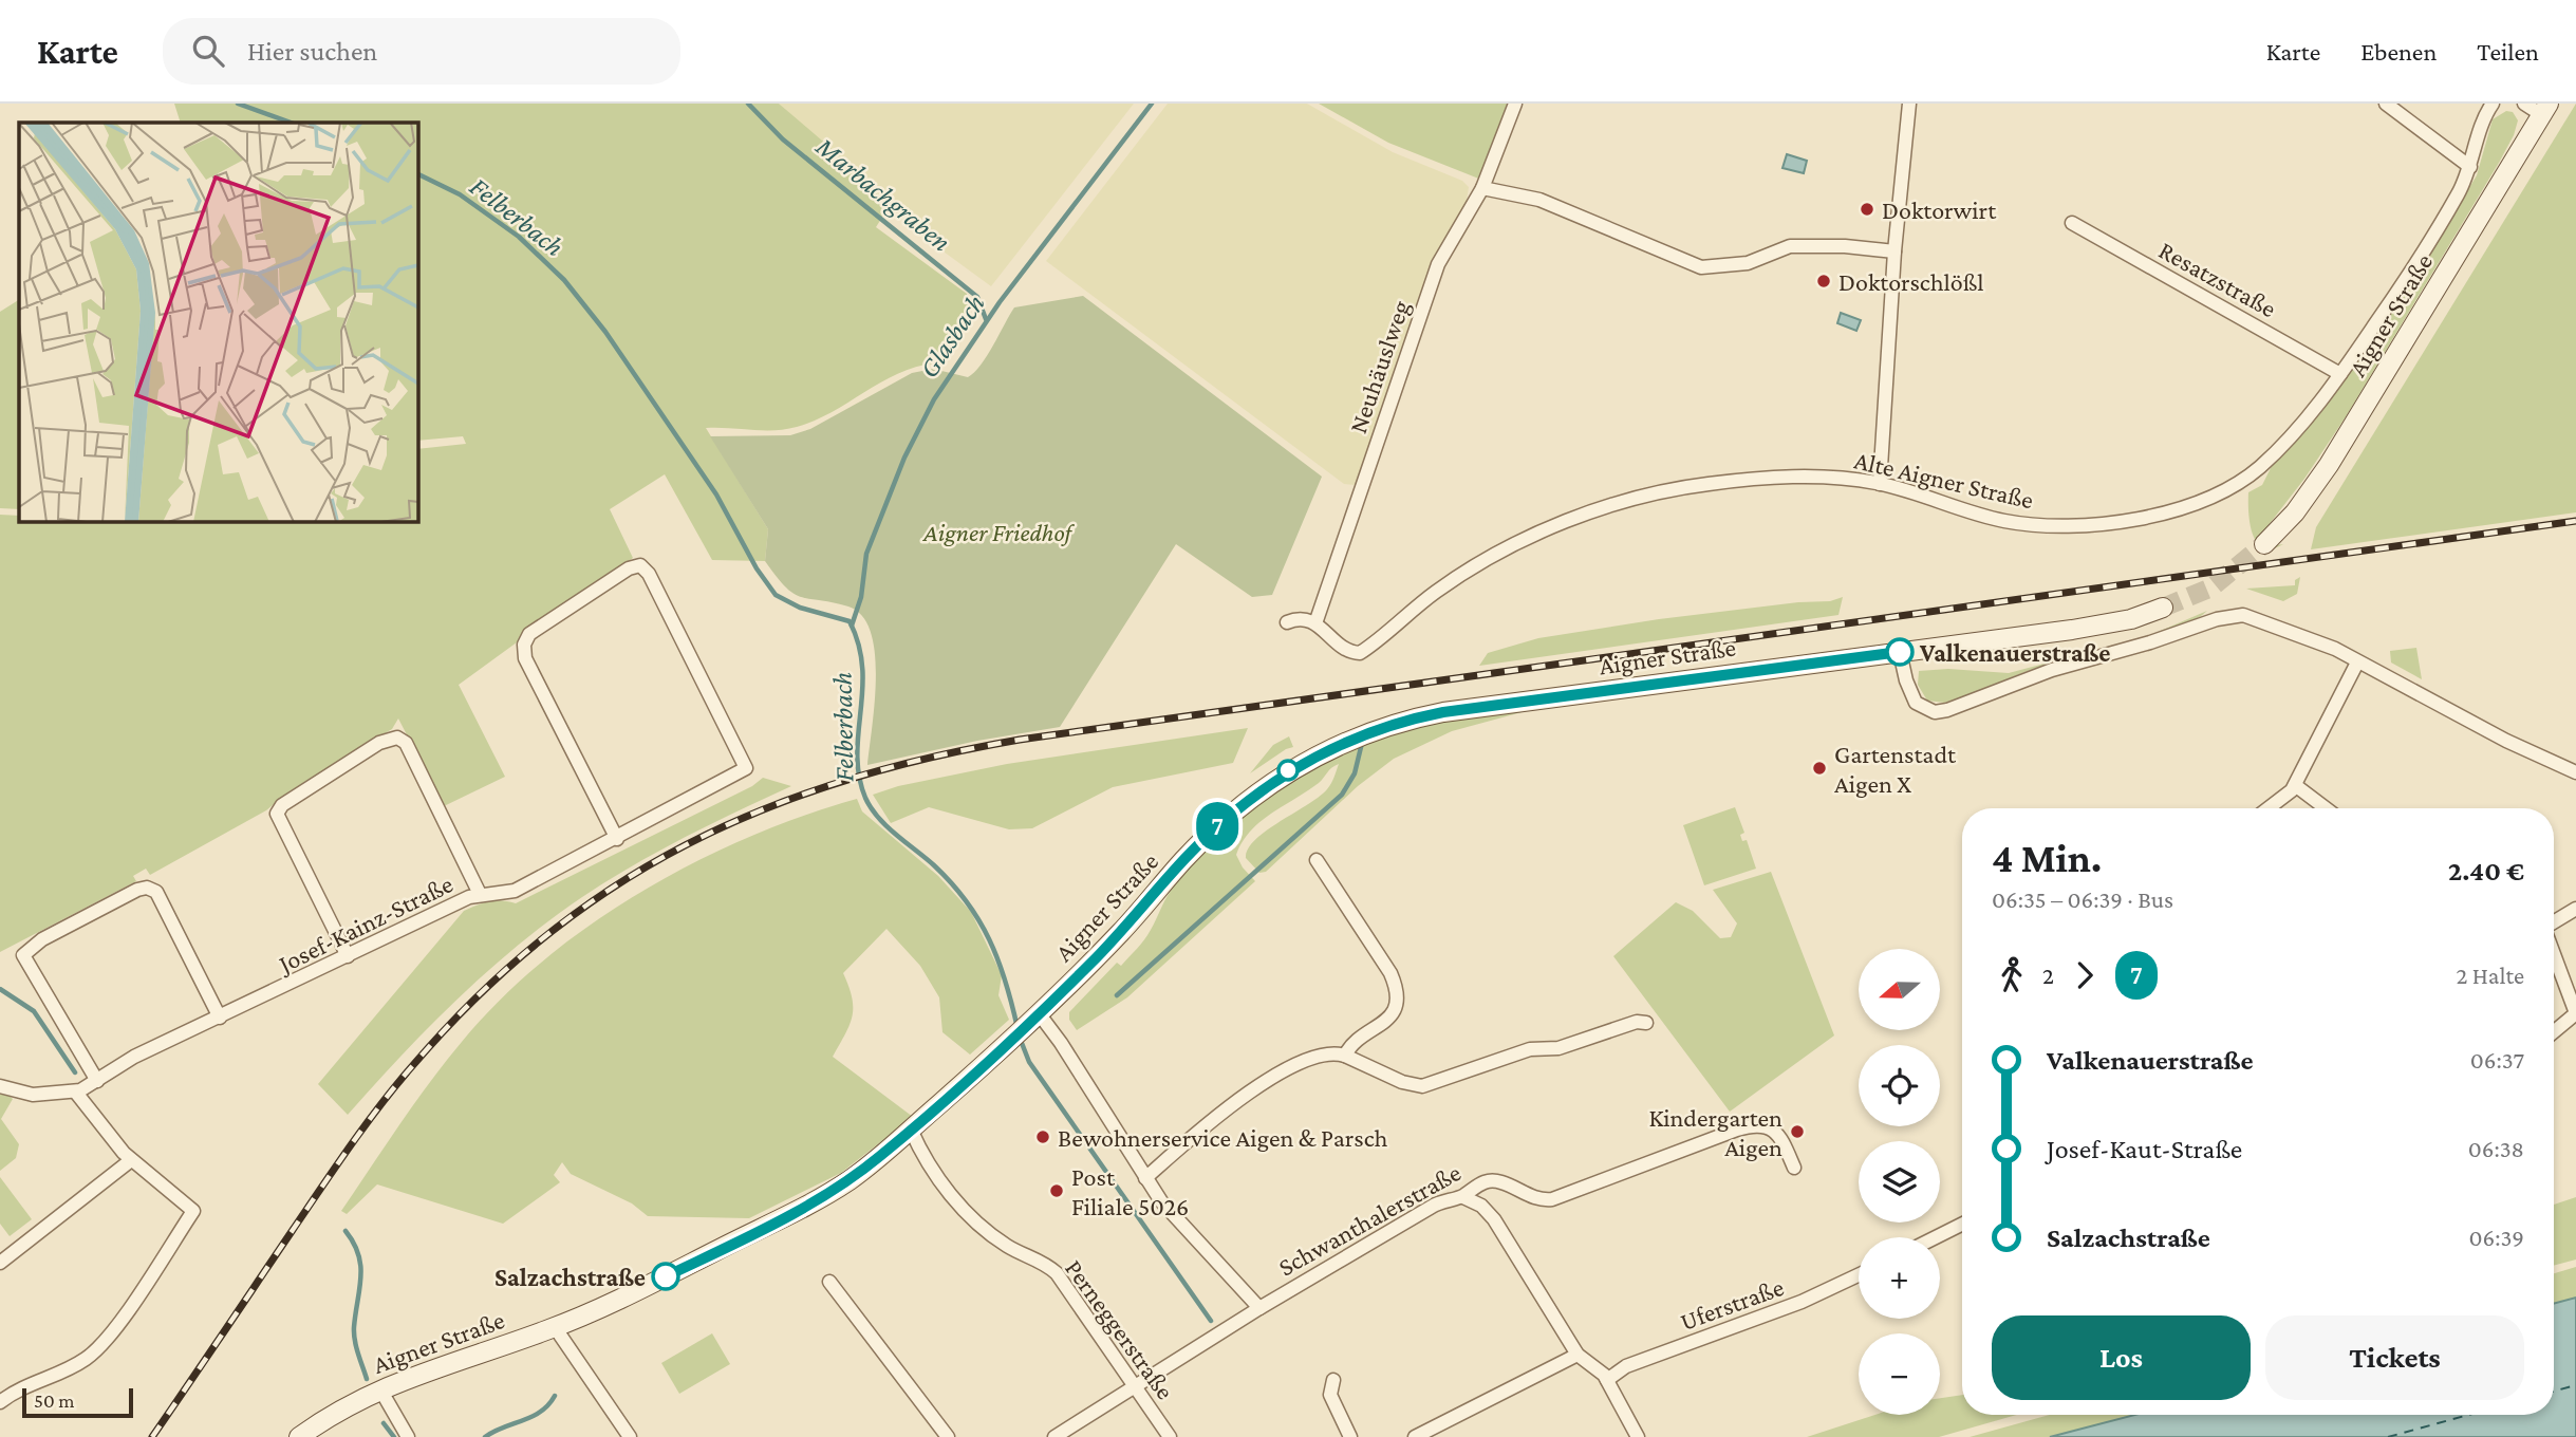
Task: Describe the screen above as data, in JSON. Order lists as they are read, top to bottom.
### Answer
{
  "streets": {
    "main road": ["Aigner Straße"],
    "street": [
      "Resatzstraße",
      "Neuhäuslweg",
      "Alte Aigner Straße",
      "Josef-Kainz-Straße",
      "Schwanthalerstraße",
      "Uferstraße",
      "Perneggerstraße"
    ]
  },
  "crossings": [
    ["Resatzstraße", "Alte Aigner Straße"],
    ["Aigner Straße", "Perneggerstraße"],
    ["Neuhäuslweg", "Alte Aigner Straße"],
    ["Schwanthalerstraße", "Perneggerstraße"]
  ],
  "water": ["Marbachgraben", "Felberbach", "Glasbach"],
  "parks": ["Aigner Friedhof"],
  "places": [
    "Doktorwirt",
    "Doktorschlößl",
    "Valkenauerstraße",
    "Gartenstadt Aigen X",
    "Kindergarten Aigen",
    "Bewohnerservice Aigen & Parsch",
    "Post Filiale 5026",
    "Salzachstraße"
  ],
  "lines": ["bus line 7"],
  "scale_bar": "50 m",
  "north": "left",
  "page": {
    "header": "Karte",
    "search": "Hier suchen",
    "nav": ["Karte", "Ebenen", "Teilen"],
    "on_map": "7",
    "heading": ["4 Min.", "06:35 – 06:39 · Bus", "2.40 €"],
    "legs": ["2", "7", "2 Halte"],
    "map_buttons": ["+", "−"],
    "list": [
      {
        "name": "Valkenauerstraße",
        "value": "06:37"
      },
      {
        "name": "Josef-Kaut-Straße",
        "value": "06:38"
      },
      {
        "name": "Salzachstraße",
        "value": "06:39"
      }
    ],
    "buttons": ["Los", "Tickets"],
    "scale": "50 m"
  }
}
